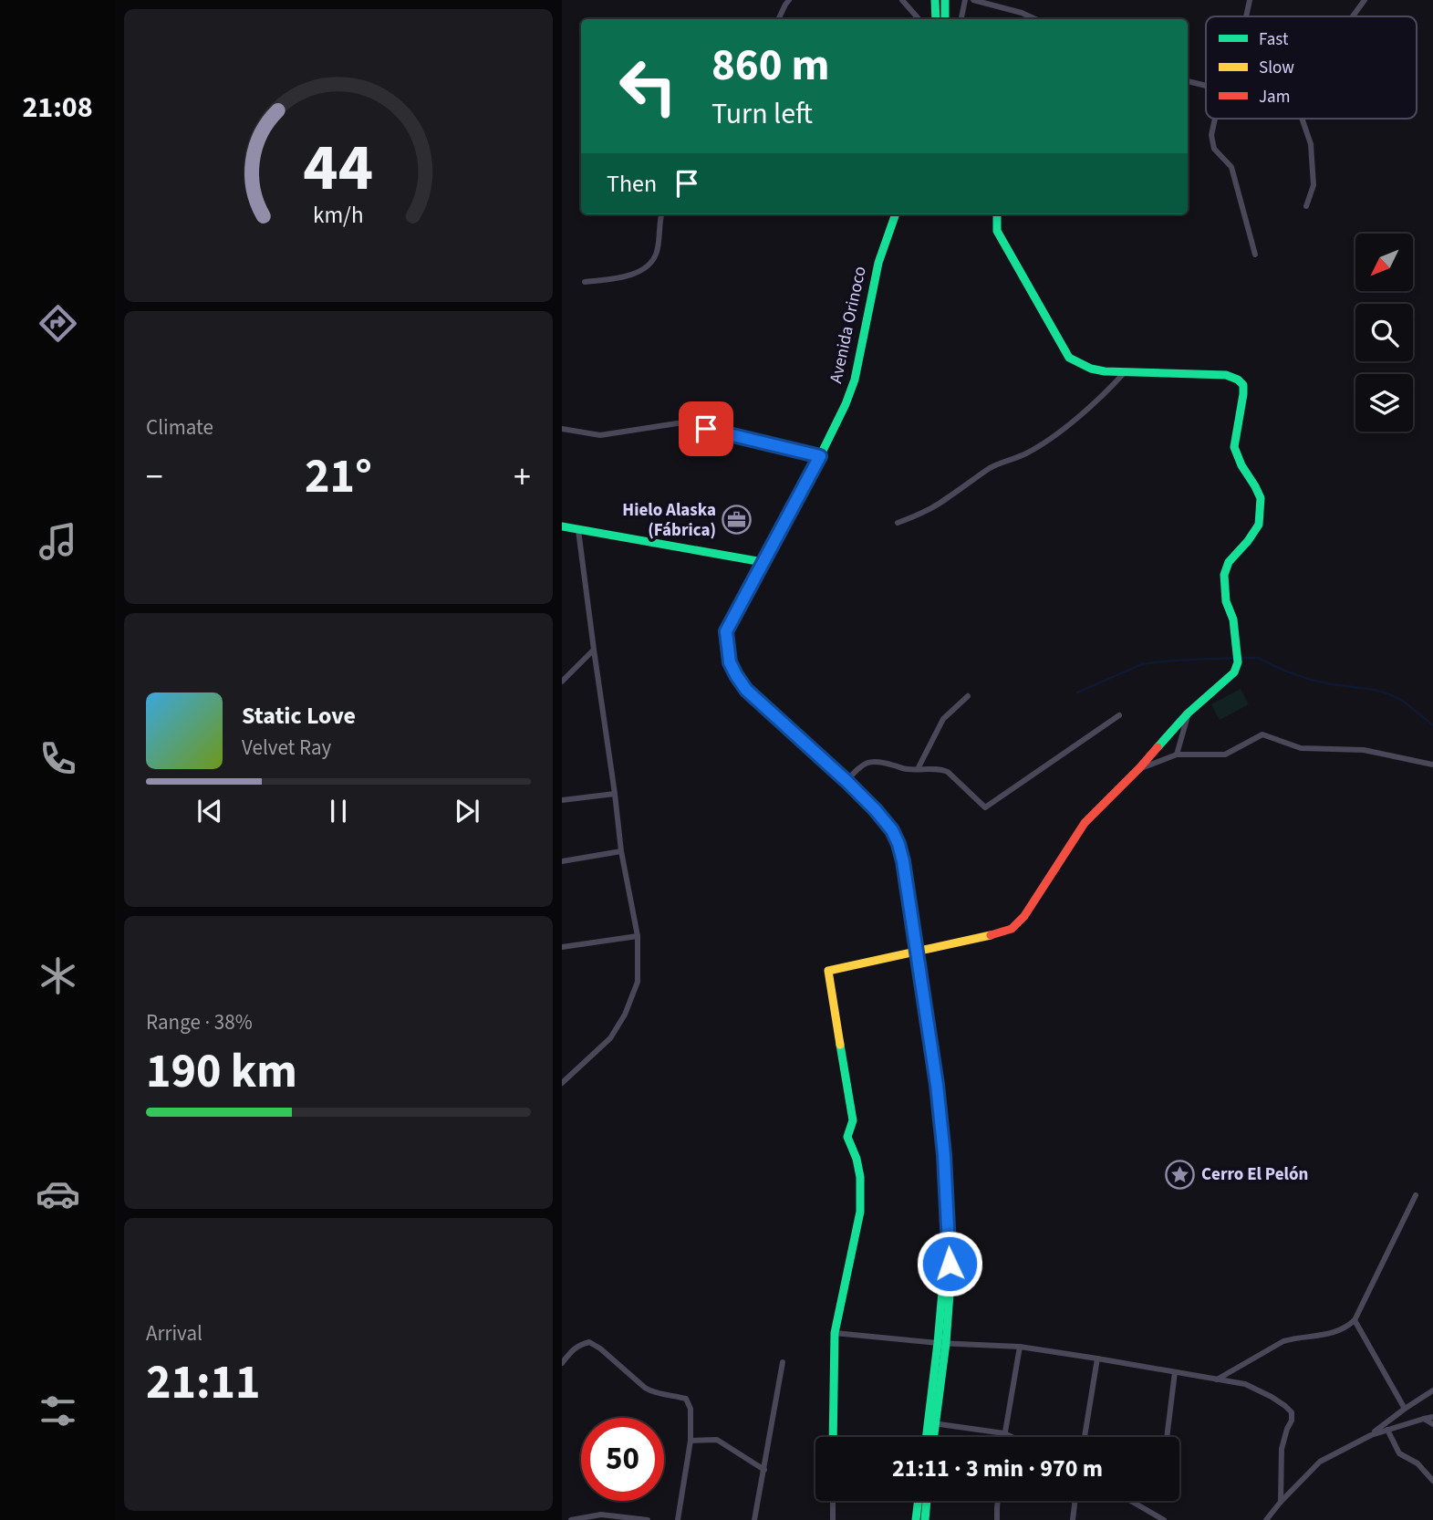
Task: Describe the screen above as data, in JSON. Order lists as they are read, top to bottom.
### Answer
{
  "streets": {
    "street": ["Avenida Orinoco"]
  },
  "places": {
    "office": ["Hielo Alaska (Fábrica)"],
    "place": ["Cerro El Pelón"]
  },
  "legend": ["Fast", "Slow", "Jam"],
  "north": "bottom left",
  "page": {
    "tabs": "21:08",
    "turn": ["860 m", "Turn left"],
    "then": "Then",
    "tile": [
      "Climate",
      ["Range · 38%", "190 km"],
      ["Arrival", "21:11"]
    ],
    "heat": ["−", "21°", "+"],
    "song": ["Static Love", "Velvet Ray"],
    "limit": "50",
    "trip": "21:11 · 3 min · 970 m",
    "gauge": ["44", "km/h"]
  }
}
